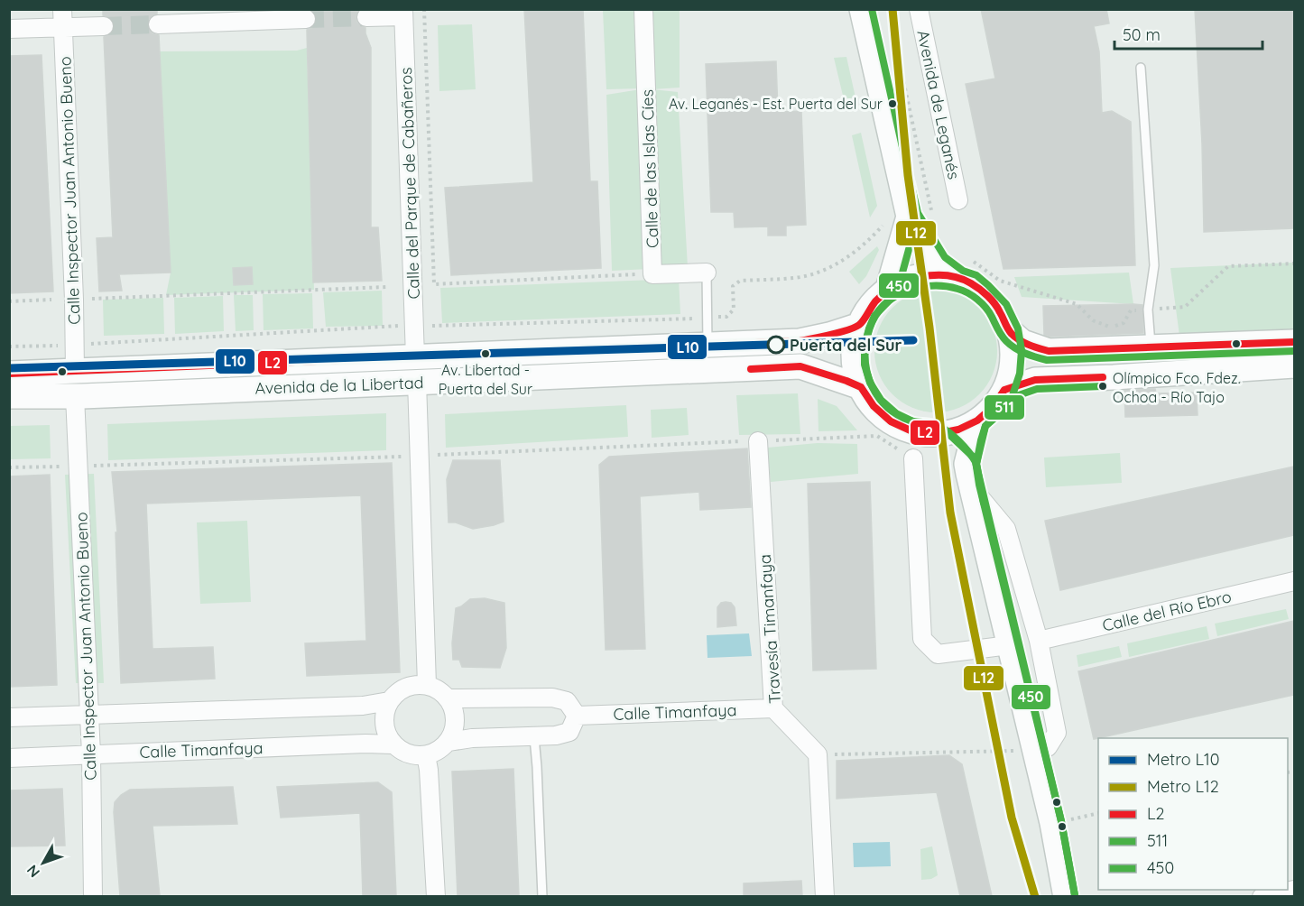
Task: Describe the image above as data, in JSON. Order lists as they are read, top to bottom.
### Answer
{
  "streets": {
    "street": [
      "Avenida de Leganés",
      "Calle de las Islas Cíes",
      "Calle del Parque de Cabañeros",
      "Calle Inspector Juan Antonio Bueno",
      "Avenida de la Libertad",
      "Calle del Río Ebro",
      "Travesía Timanfaya",
      "Calle Timanfaya"
    ]
  },
  "crossings": [
    ["Calle del Parque de Cabañeros", "Avenida de la Libertad"],
    ["Calle Inspector Juan Antonio Bueno", "Avenida de la Libertad"],
    ["Calle Inspector Juan Antonio Bueno", "Calle Timanfaya"],
    ["Travesía Timanfaya", "Calle Timanfaya"]
  ],
  "places": [
    "Av. Leganés - Est. Puerta del Sur",
    "Puerta del Sur",
    "Av. Libertad - Puerta del Sur",
    "Olímpico Fco. Fdez. Ochoa - Río Tajo"
  ],
  "lines": [
    "metro line L12",
    "transit line 450",
    "transit line L2",
    "transit line 511",
    "metro line L10"
  ],
  "legend": [
    "Metro L10",
    "Metro L12",
    "L2",
    "511",
    "450"
  ],
  "scale_bar": "50 m",
  "north": "bottom left"
}
